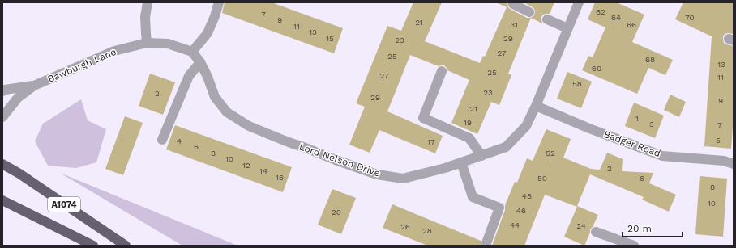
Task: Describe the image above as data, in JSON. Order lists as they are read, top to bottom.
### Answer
{
  "streets": {
    "highway": ["A1074"],
    "street": ["Bawburgh Lane", "Badger Road", "Lord Nelson Drive"]
  },
  "crossings": [
    ["Badger Road", "Lord Nelson Drive"]
  ],
  "house_numbers": [
    "62",
    "7",
    "64",
    "70",
    "9",
    "21",
    "31",
    "66",
    "11",
    "13",
    "15",
    "29",
    "23",
    "27",
    "25",
    "68",
    "13",
    "60",
    "25",
    "27",
    "11",
    "58",
    "23",
    "2",
    "29",
    "9",
    "21",
    "1",
    "19",
    "3",
    "7",
    "5",
    "4",
    "17",
    "6",
    "8",
    "52",
    "10",
    "12",
    "2",
    "14",
    "16",
    "50",
    "6",
    "8",
    "48",
    "10",
    "46",
    "20",
    "44",
    "24",
    "26",
    "28"
  ],
  "scale_bar": "20 m"
}
